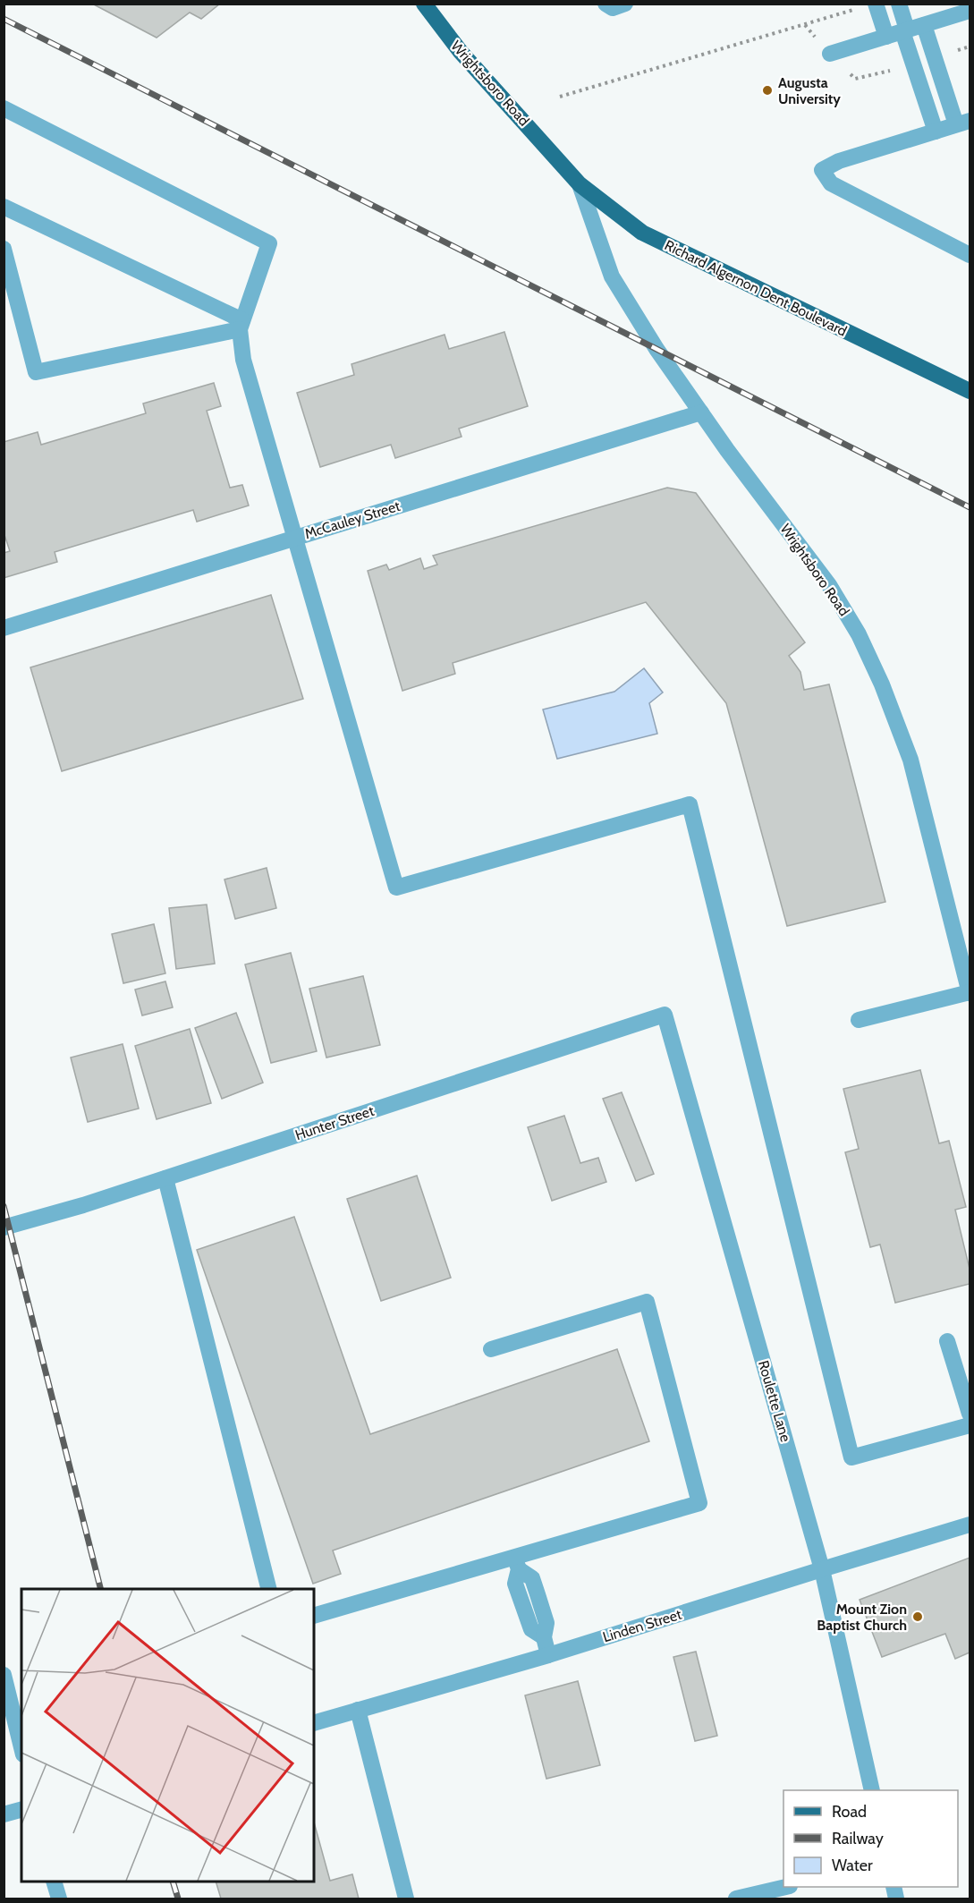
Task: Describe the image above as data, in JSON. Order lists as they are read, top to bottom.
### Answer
{
  "streets": {
    "main road": ["Wrightsboro Road", "Richard Algernon Dent Boulevard"],
    "street": [
      "McCauley Street",
      "Hunter Street",
      "Roulette Lane",
      "Linden Street"
    ]
  },
  "crossings": [
    ["Wrightsboro Road", "Richard Algernon Dent Boulevard"],
    ["Wrightsboro Road", "McCauley Street"],
    ["Hunter Street", "Roulette Lane"],
    ["Roulette Lane", "Linden Street"]
  ],
  "places": ["Augusta University", "Mount Zion Baptist Church"],
  "legend": ["Road", "Railway", "Water"]
}
